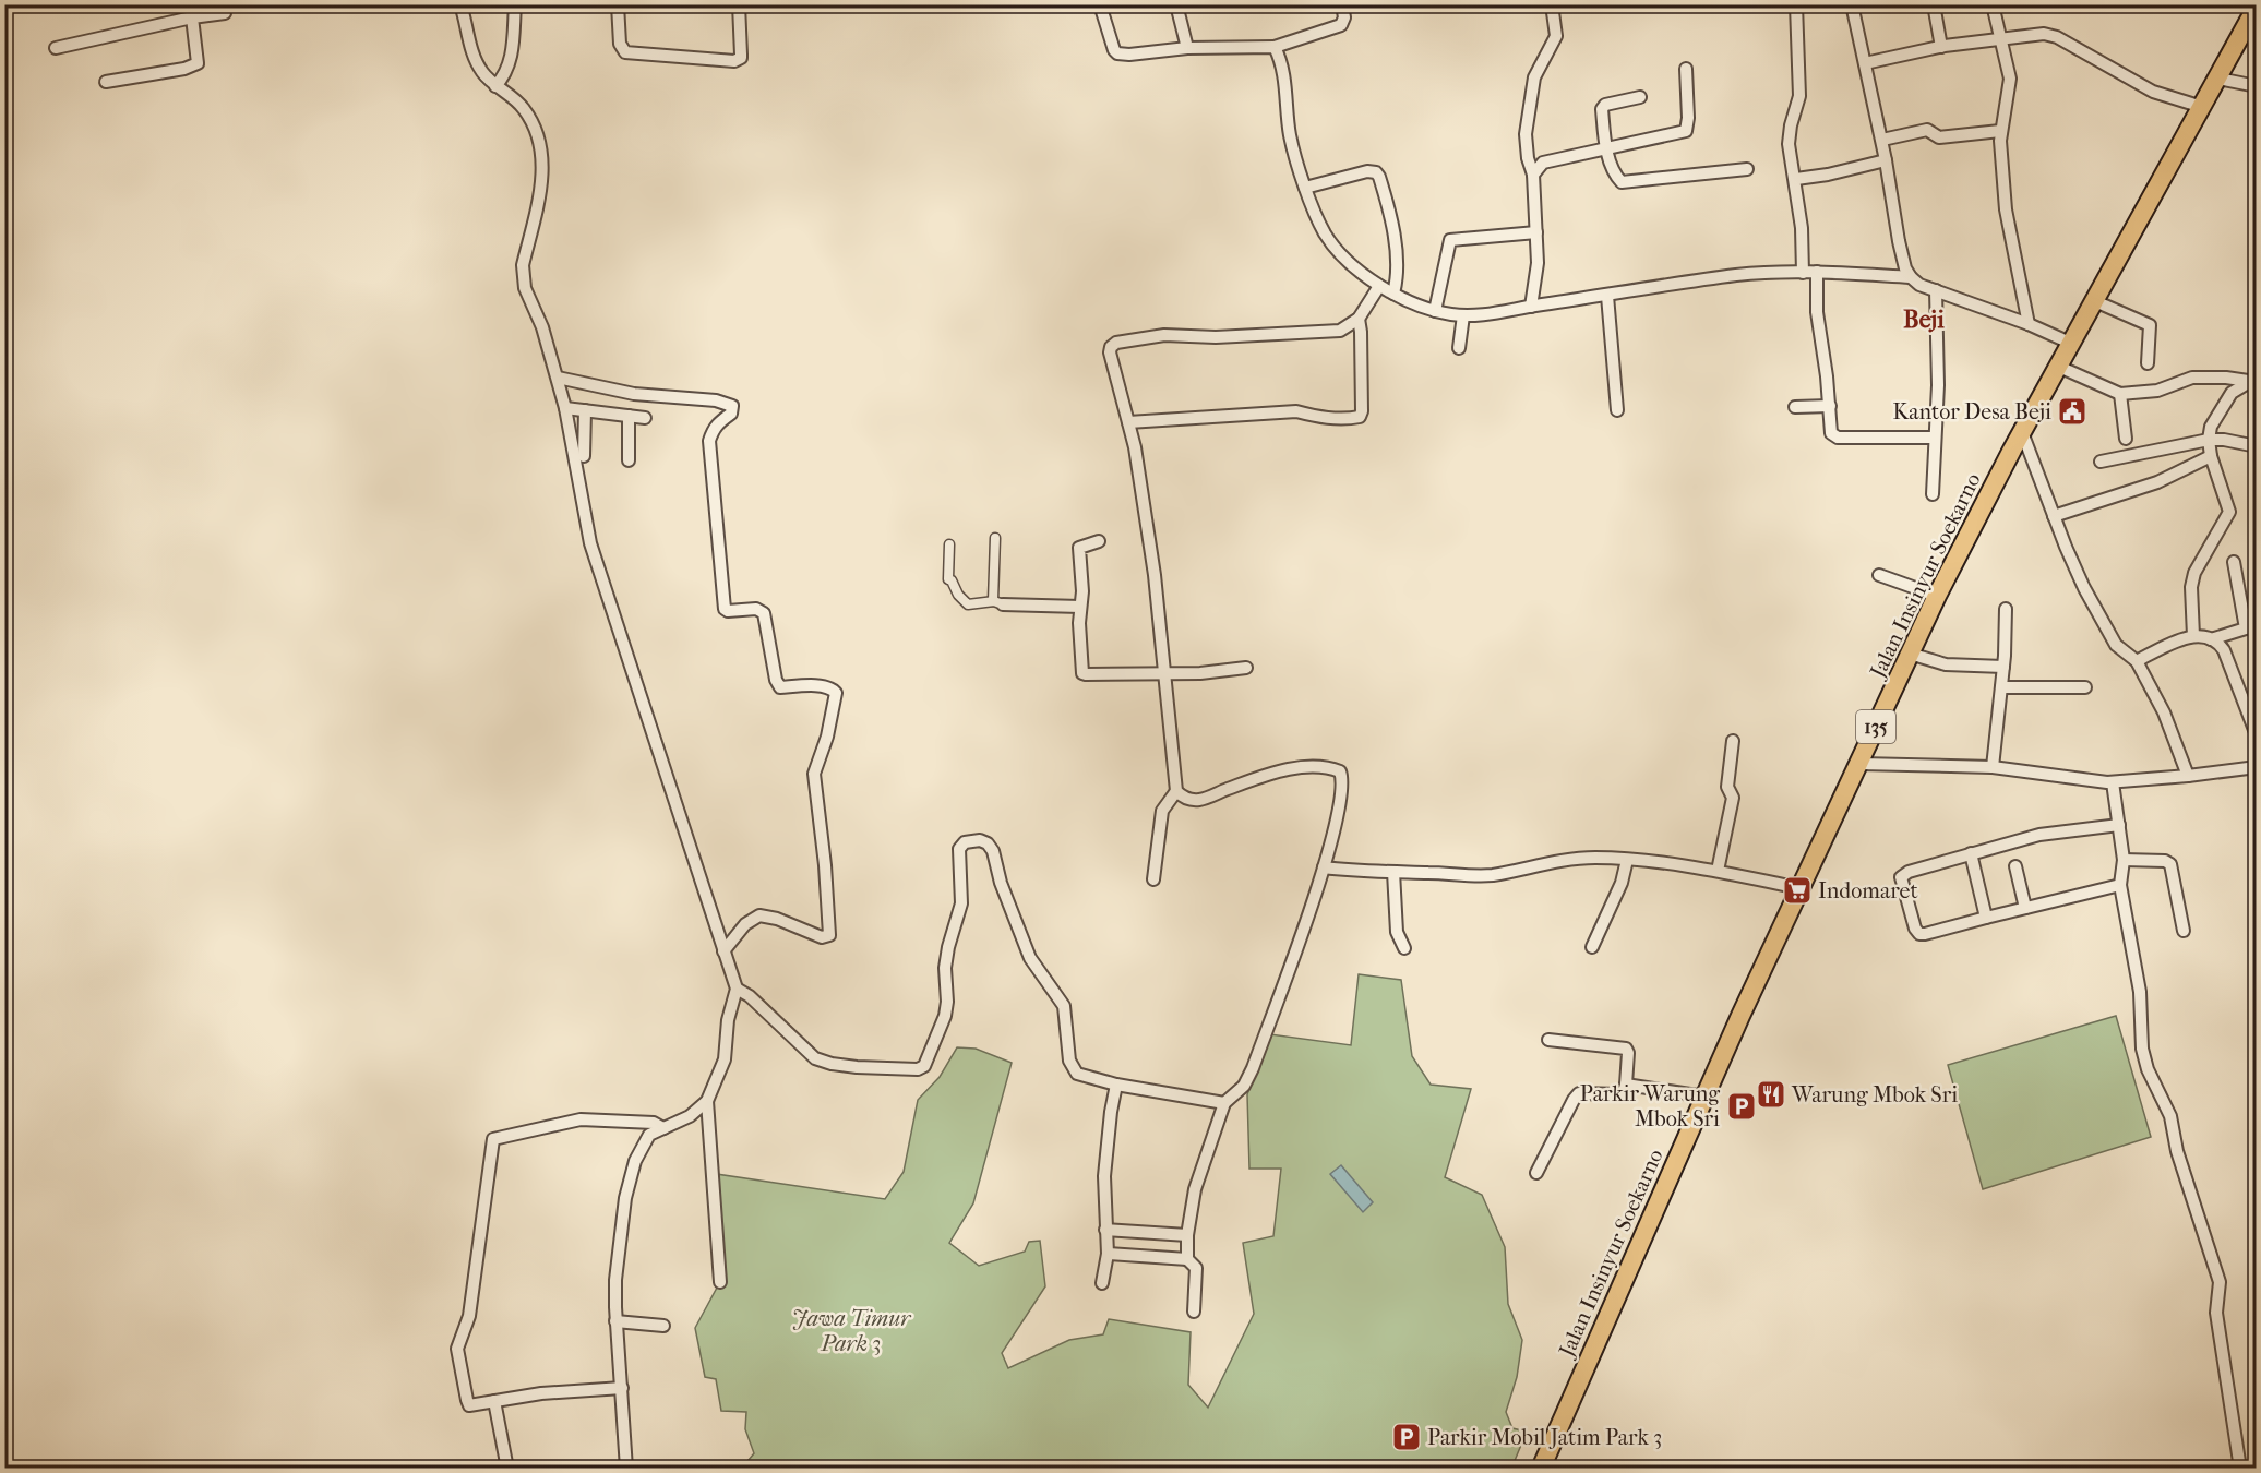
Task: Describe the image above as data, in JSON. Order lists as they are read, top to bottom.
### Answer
{
  "streets": {
    "main road": ["Jalan Insinyur Soekarno", "135"]
  },
  "districts": ["Beji"],
  "parks": ["Jawa Timur Park 3"],
  "places": {
    "public building": ["Kantor Desa Beji"],
    "supermarket": ["Indomaret"],
    "restaurant": ["Warung Mbok Sri"],
    "parking": ["Parkir Warung Mbok Sri", "Parkir Mobil Jatim Park 3"]
  }
}
